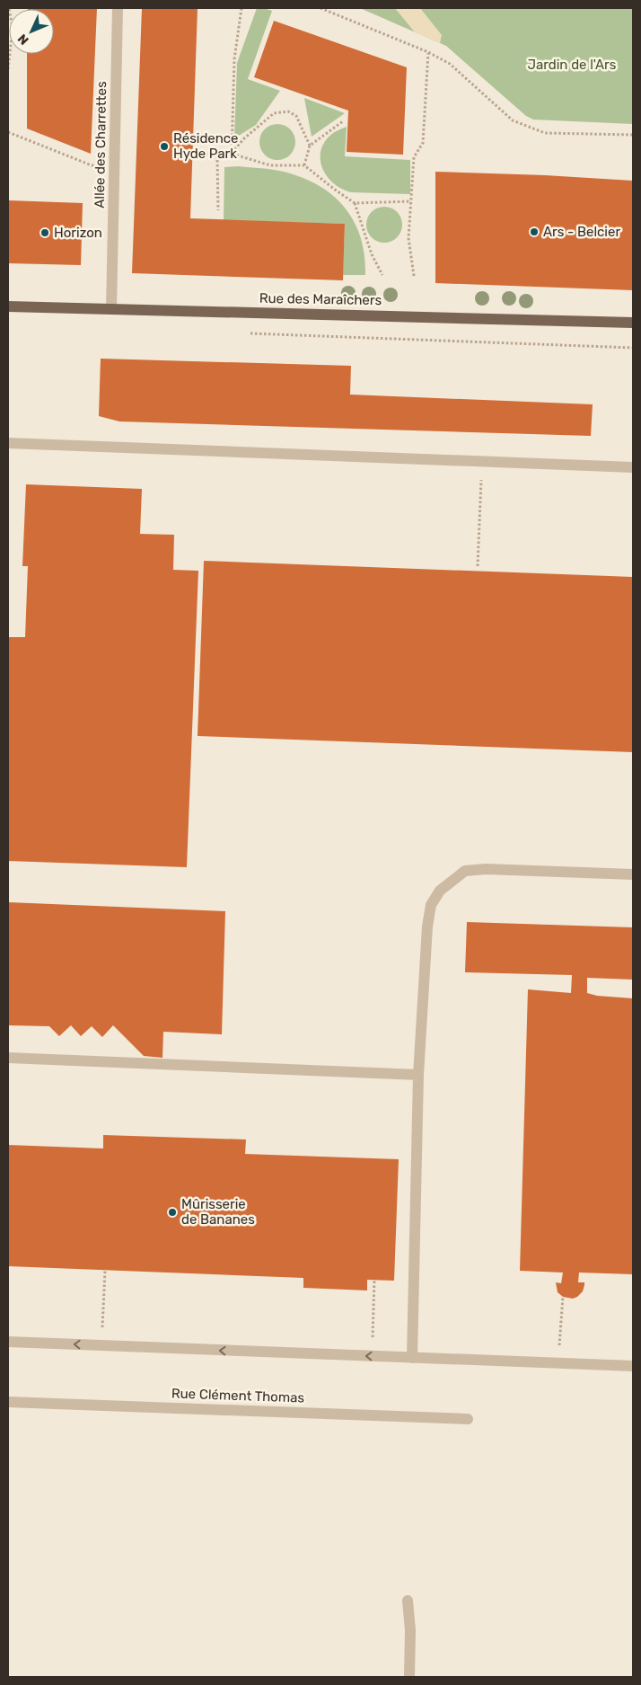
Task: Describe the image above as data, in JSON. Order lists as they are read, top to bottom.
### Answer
{
  "streets": {
    "main road": ["Rue des Maraîchers"],
    "street": ["Allée des Charrettes", "Rue Clément Thomas"]
  },
  "crossings": [
    ["Allée des Charrettes", "Rue des Maraîchers"]
  ],
  "parks": ["Jardin de l'Ars"],
  "places": [
    "Résidence Hyde Park",
    "Ars - Belcier",
    "Horizon",
    "Mûrisserie de Bananes"
  ],
  "north": "bottom left"
}
